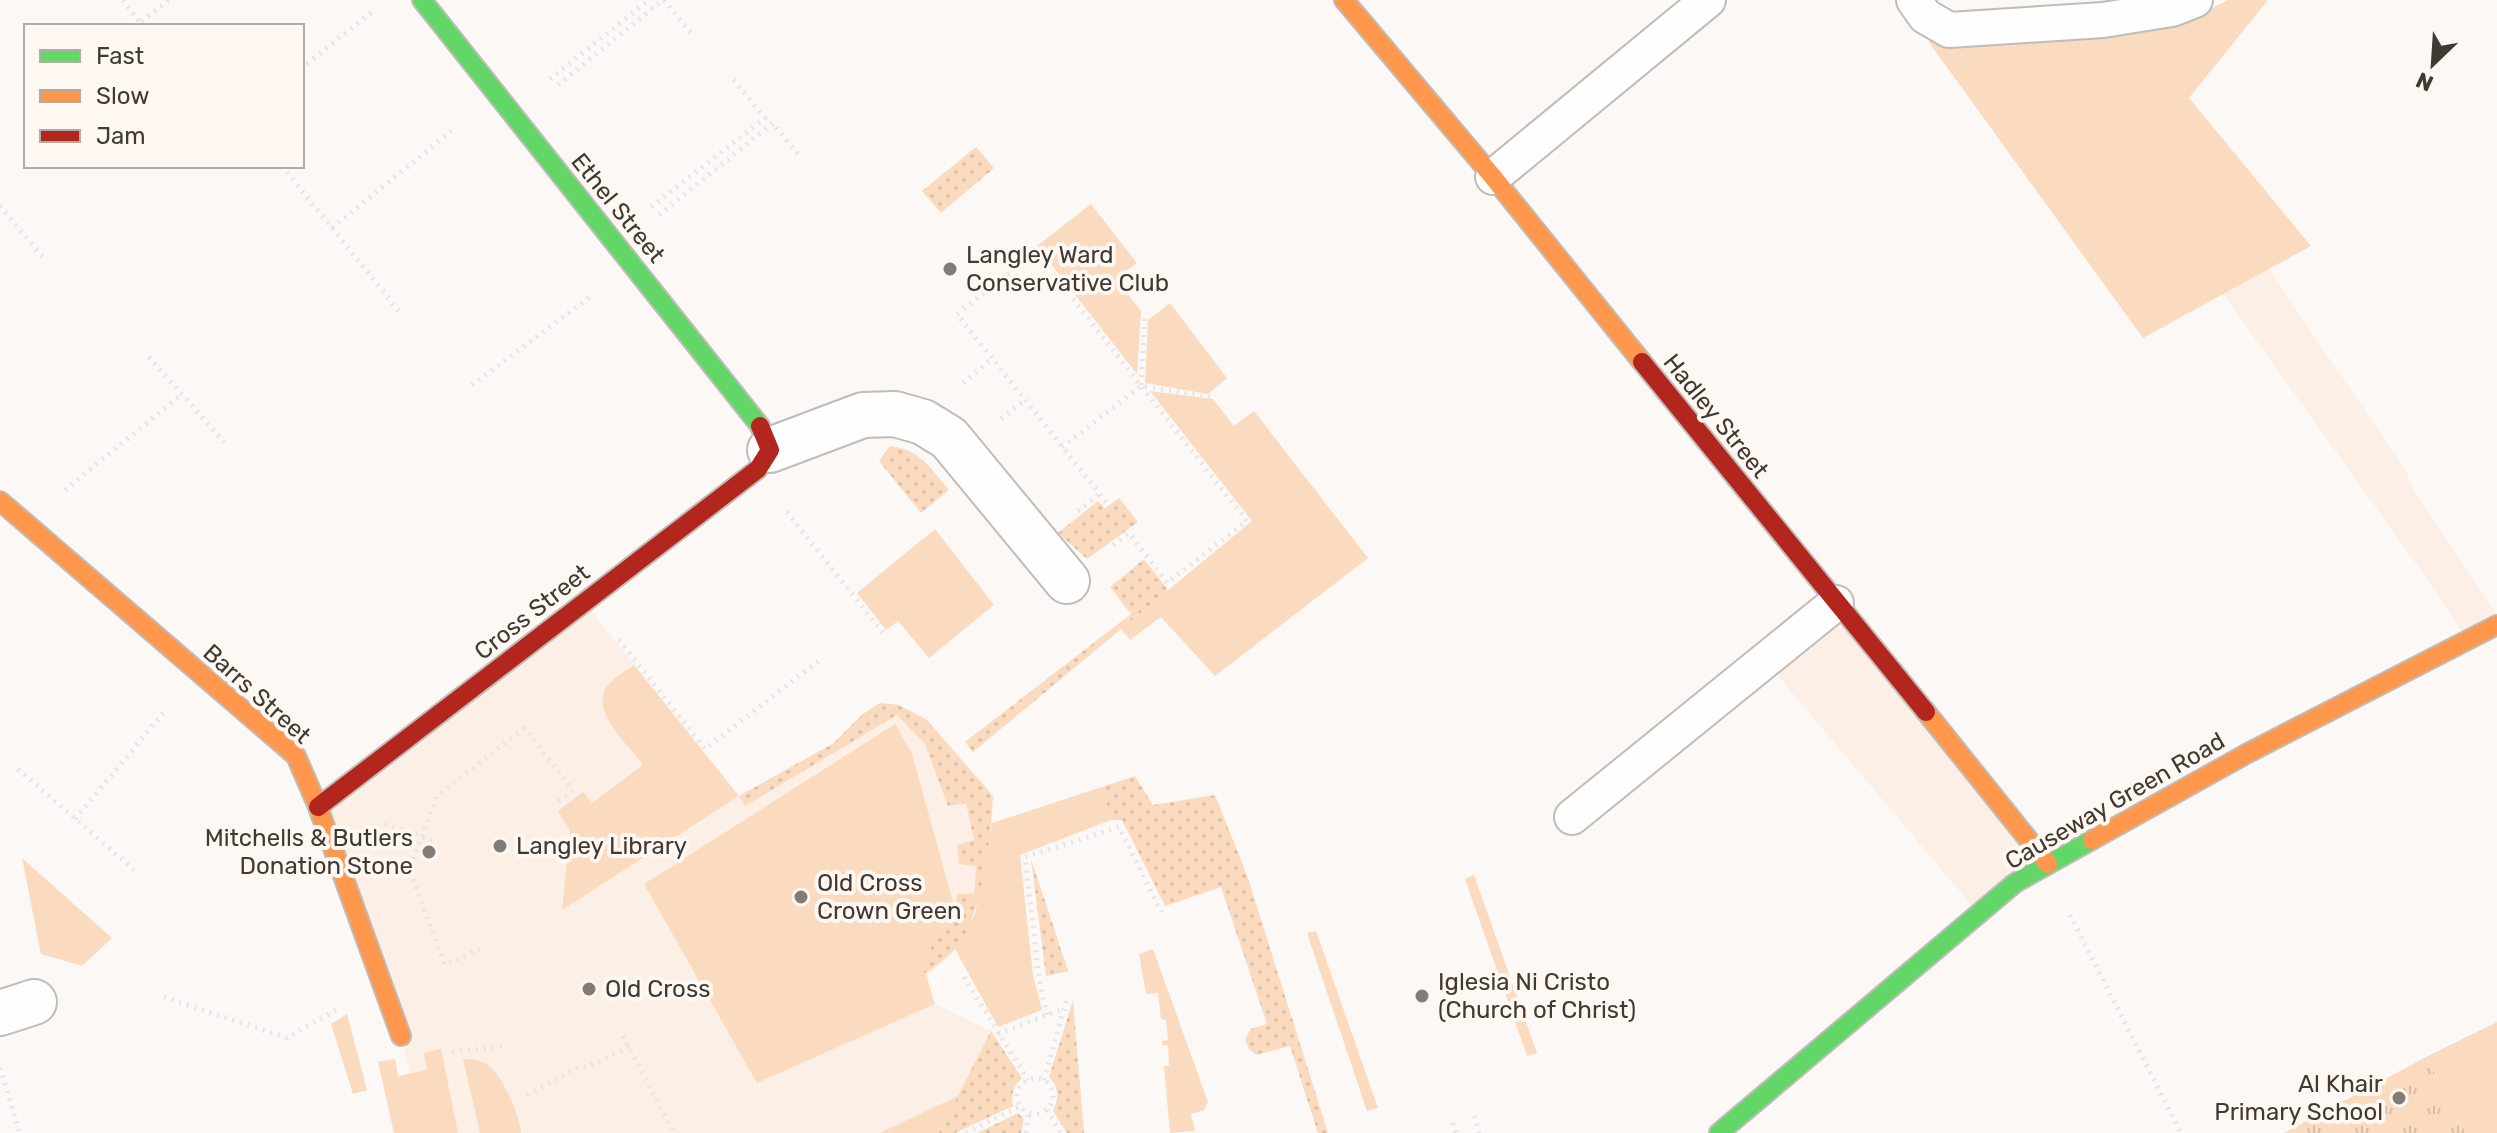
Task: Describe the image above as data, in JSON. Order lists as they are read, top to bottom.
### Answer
{
  "streets": {
    "street": [
      "Ethel Street",
      "Hadley Street",
      "Cross Street",
      "Barrs Street",
      "Causeway Green Road"
    ]
  },
  "crossings": [
    ["Ethel Street", "Cross Street"],
    ["Hadley Street", "Causeway Green Road"],
    ["Cross Street", "Barrs Street"]
  ],
  "places": [
    "Langley Ward Conservative Club",
    "Langley Library",
    "Mitchells & Butlers Donation Stone",
    "Old Cross Crown Green",
    "Old Cross",
    "Iglesia Ni Cristo (Church of Christ)",
    "Al Khair Primary School"
  ],
  "legend": ["Fast", "Slow", "Jam"],
  "north": "bottom left"
}
